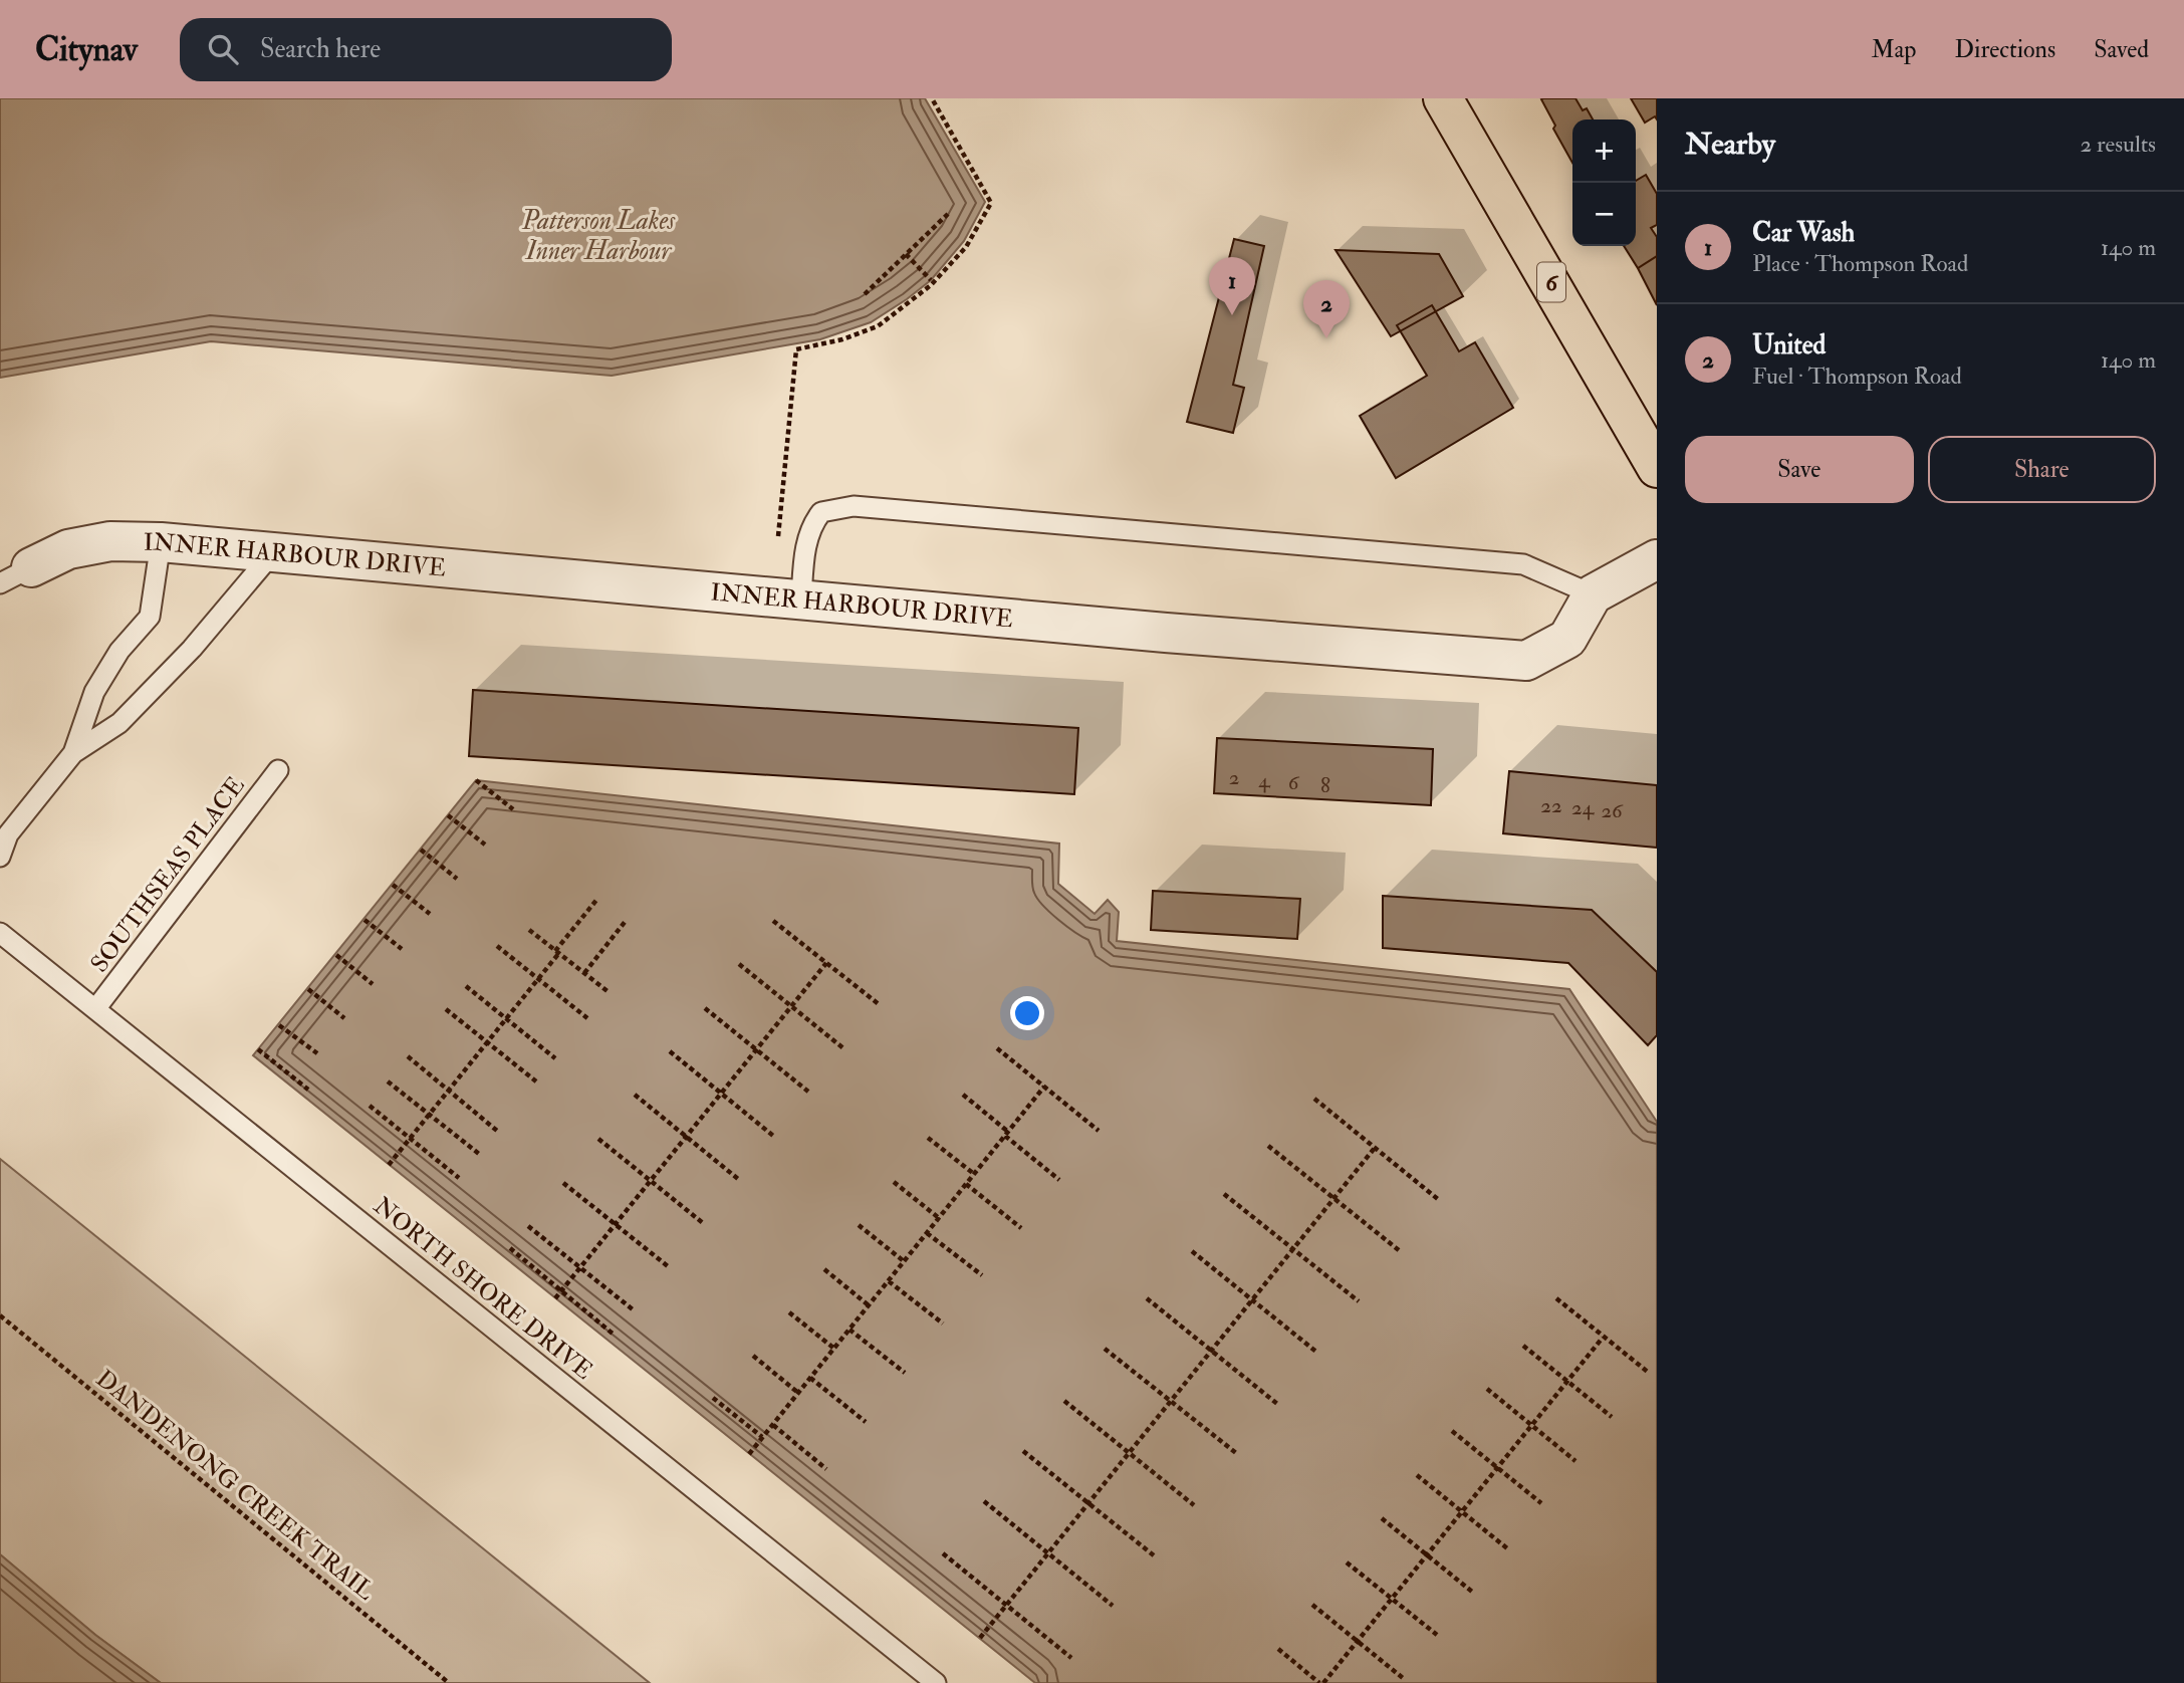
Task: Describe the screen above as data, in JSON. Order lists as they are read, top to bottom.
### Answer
{
  "streets": {
    "main road": ["6"],
    "street": ["INNER HARBOUR DRIVE"],
    "lane": ["SOUTHSEAS PLACE", "NORTH SHORE DRIVE"],
    "path": ["DANDENONG CREEK TRAIL"]
  },
  "crossings": [
    ["SOUTHSEAS PLACE", "NORTH SHORE DRIVE"]
  ],
  "water": ["Patterson Lakes Inner Harbour"],
  "house_numbers": [
    "2",
    "4",
    "6",
    "8",
    "22",
    "24",
    "26"
  ],
  "page": {
    "header": "Citynav",
    "search": "Search here",
    "nav": ["Map", "Directions", "Saved"],
    "heading": ["Nearby", "2 results"],
    "map_buttons": ["+", "−"],
    "list": [
      {
        "mark": "1",
        "name": "Car Wash",
        "note": "Place · Thompson Road",
        "value": "140 m"
      },
      {
        "mark": "2",
        "name": "United",
        "note": "Fuel · Thompson Road",
        "value": "140 m"
      }
    ],
    "pins": ["1", "2"],
    "buttons": ["Save", "Share"]
  }
}
